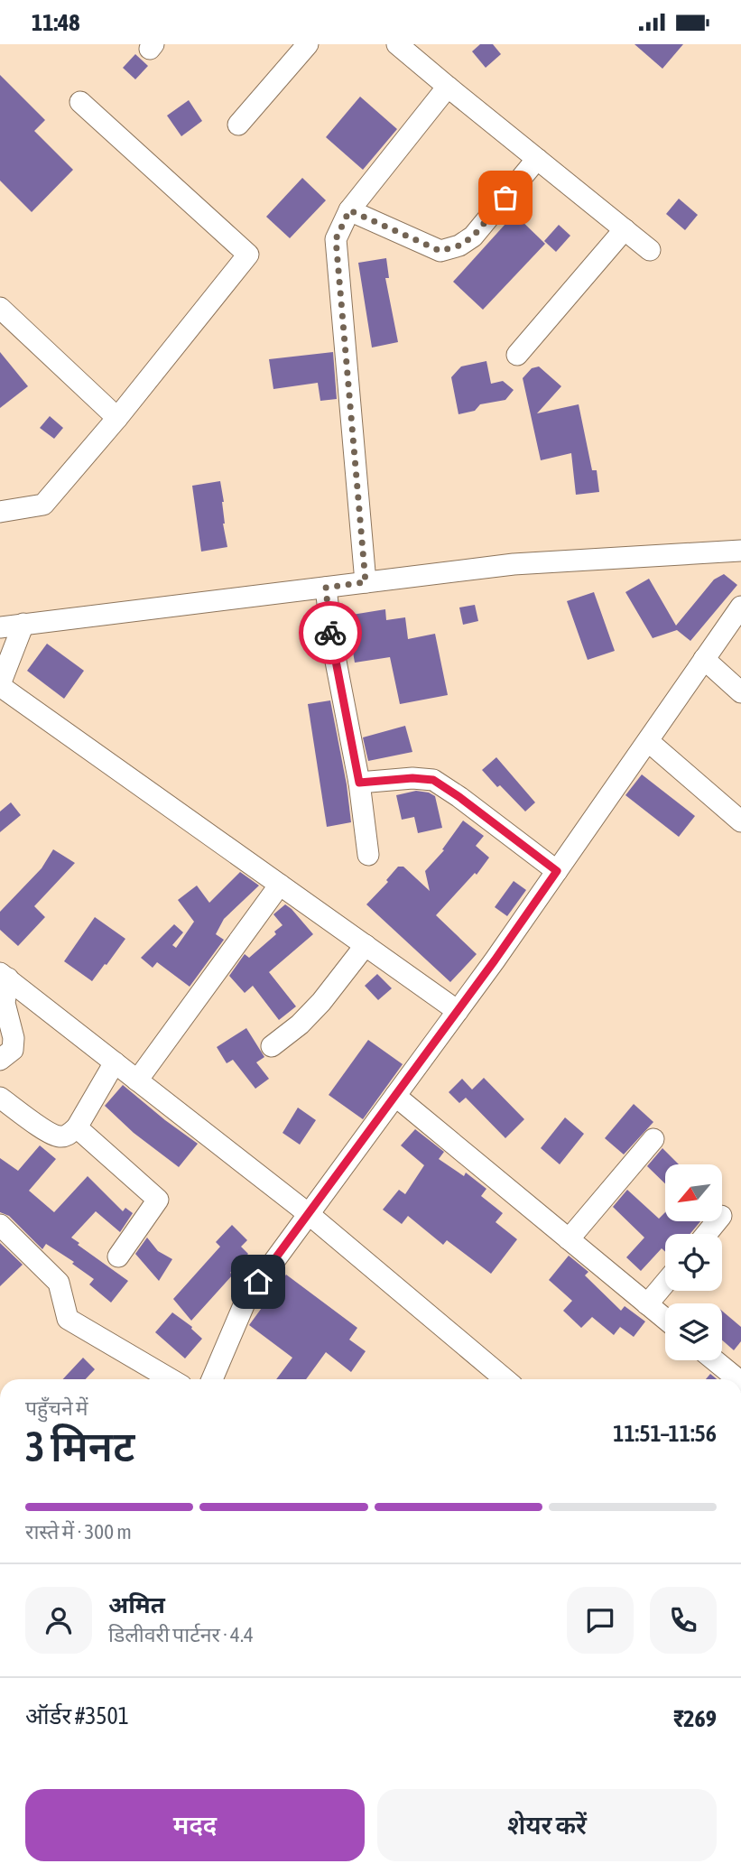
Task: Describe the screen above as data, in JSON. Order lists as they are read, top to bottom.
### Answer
{
  "north": "bottom left",
  "page": {
    "status": "11:48",
    "heading": ["3 मिनट", "पहुँचने में", "11:51–11:56"],
    "panel": [
      "अमित",
      "डिलीवरी पार्टनर · 4.4",
      "ऑर्डर #3501",
      "₹269"
    ],
    "bar": "रास्ते में · 300 m",
    "buttons": ["मदद", "शेयर करें"]
  }
}
